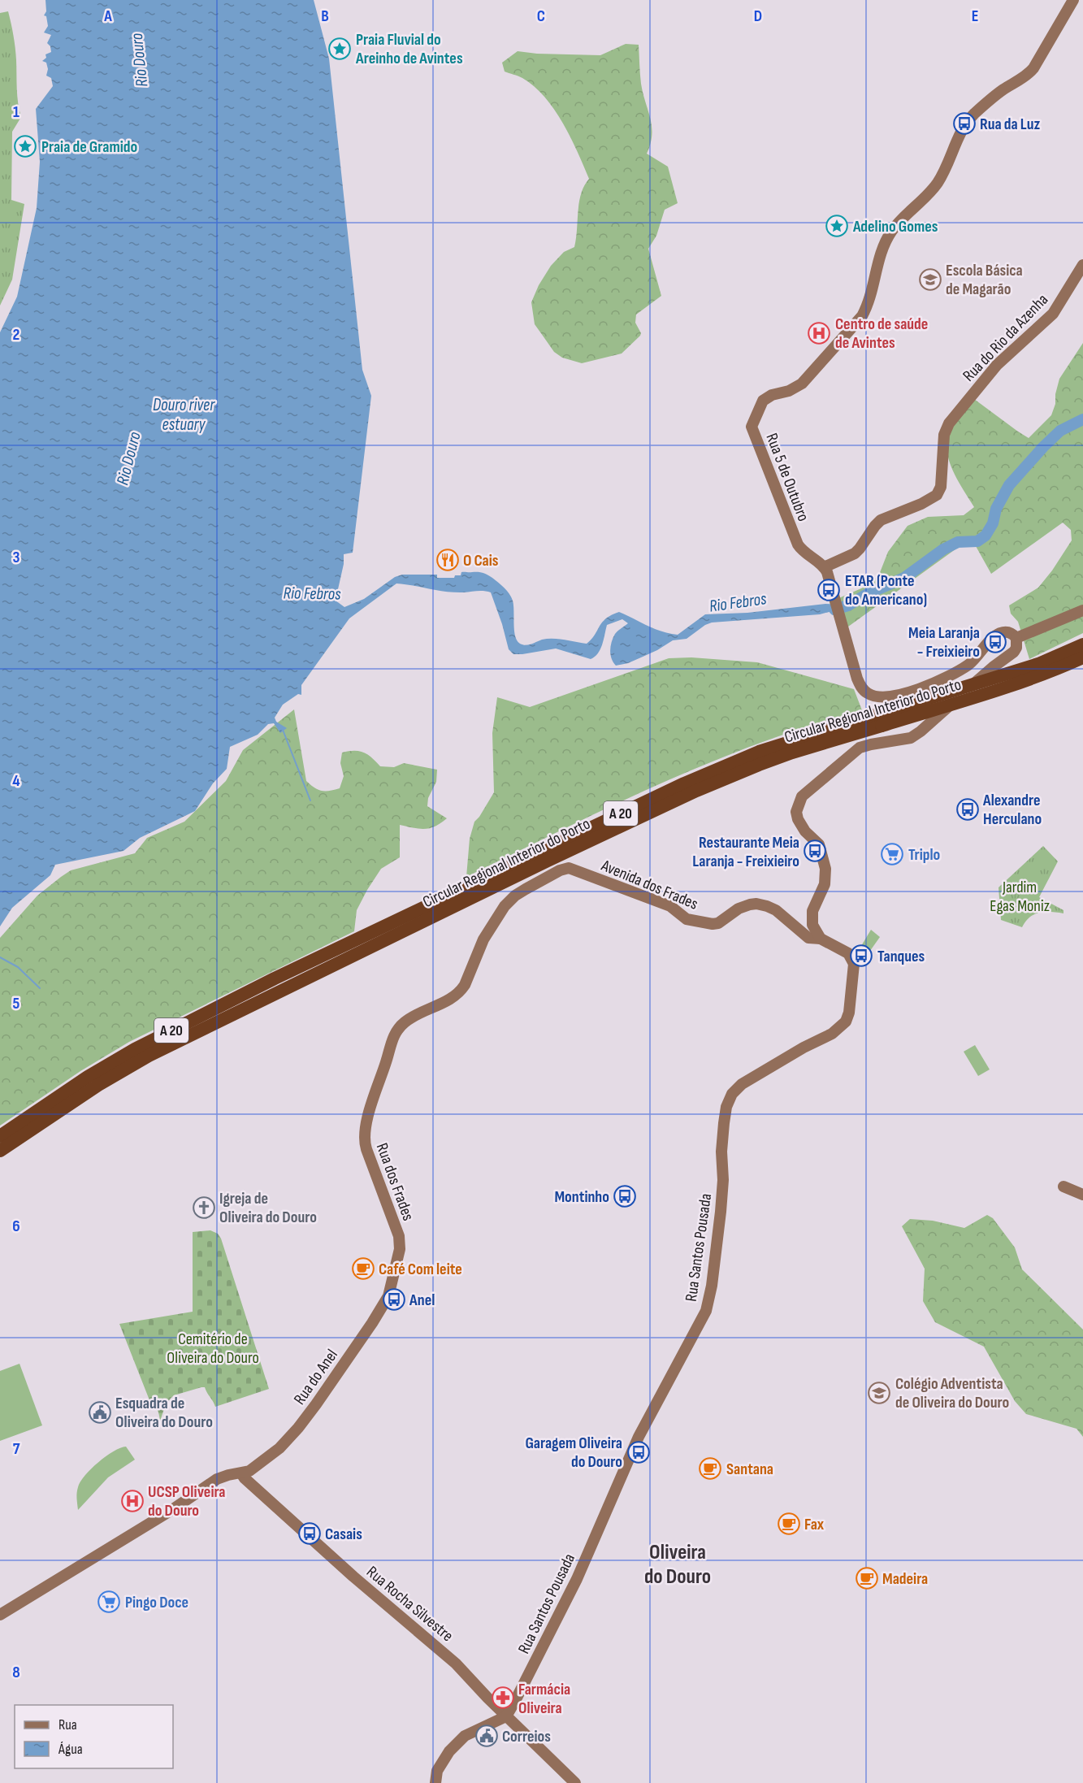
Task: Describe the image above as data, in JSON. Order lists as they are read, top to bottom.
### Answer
{
  "streets": {
    "highway": ["Circular Regional Interior do Porto", "A 20"],
    "street": [
      "Rua do Rio da Azenha",
      "Rua 5 de Outubro",
      "Avenida dos Frades",
      "Rua dos Frades",
      "Rua Santos Pousada",
      "Rua do Anel",
      "Rua Rocha Silvestre"
    ]
  },
  "crossings": [
    ["Rua do Rio da Azenha", "Rua 5 de Outubro"],
    ["Avenida dos Frades", "Rua dos Frades"],
    ["Avenida dos Frades", "Rua Santos Pousada"],
    ["Rua dos Frades", "Rua do Anel"],
    ["Rua Santos Pousada", "Rua Rocha Silvestre"],
    ["Rua do Anel", "Rua Rocha Silvestre"]
  ],
  "districts": ["Oliveira do Douro"],
  "water": ["Rio Douro", "Douro river estuary", "Rio Febros"],
  "parks": ["Jardim Egas Moniz", "Cemitério de Oliveira do Douro"],
  "places": {
    "place": ["Praia Fluvial do Areinho de Avintes", "Praia de Gramido", "Adelino Gomes"],
    "bus stop": [
      "Rua da Luz",
      "ETAR (Ponte do Americano)",
      "Meia Laranja - Freixieiro",
      "Alexandre Herculano",
      "Restaurante Meia Laranja - Freixieiro",
      "Tanques",
      "Montinho",
      "Anel",
      "Garagem Oliveira do Douro",
      "Casais"
    ],
    "school or university": ["Escola Básica de Magarão", "Colégio Adventista de Oliveira do Douro"],
    "hospital": ["Centro de saúde de Avintes", "UCSP Oliveira do Douro"],
    "restaurant": ["O Cais"],
    "supermarket": ["Triplo", "Pingo Doce"],
    "church": ["Igreja de Oliveira do Douro"],
    "cafe": [
      "Café Com leite",
      "Santana",
      "Fax",
      "Madeira"
    ],
    "public building": ["Esquadra de Oliveira do Douro", "Correios"],
    "pharmacy": ["Farmácia Oliveira"]
  },
  "legend": ["Rua", "Água"],
  "grid": {
    "columns": [
      "A",
      "B",
      "C",
      "D",
      "E"
    ],
    "rows": [
      "1",
      "2",
      "3",
      "4",
      "5",
      "6",
      "7",
      "8"
    ]
  }
}
